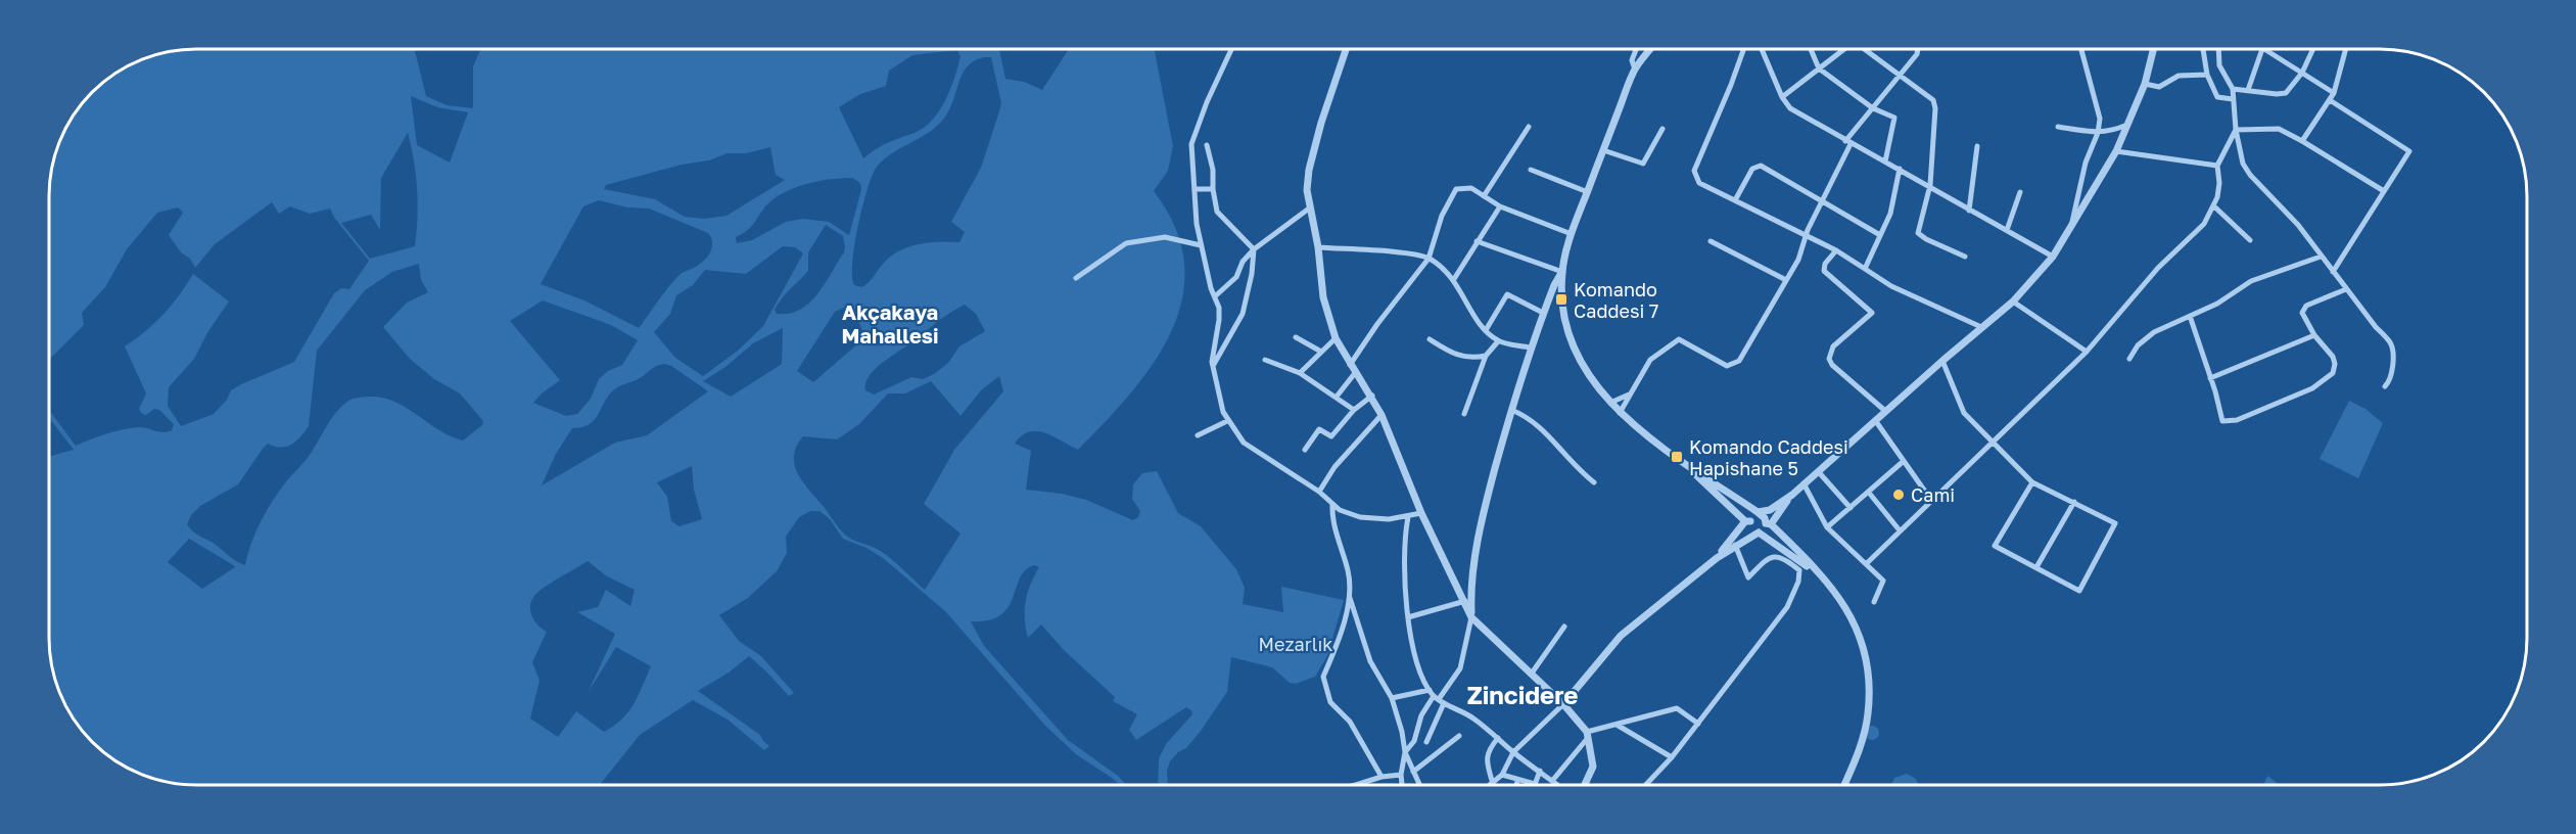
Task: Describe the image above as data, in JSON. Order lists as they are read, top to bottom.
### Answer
{
  "districts": ["Akçakaya Mahallesi", "Zincidere"],
  "parks": ["Mezarlık"],
  "places": {
    "transit": ["Komando Caddesi 7", "Komando Caddesi Hapishane 5"],
    "other": ["Cami"]
  }
}
